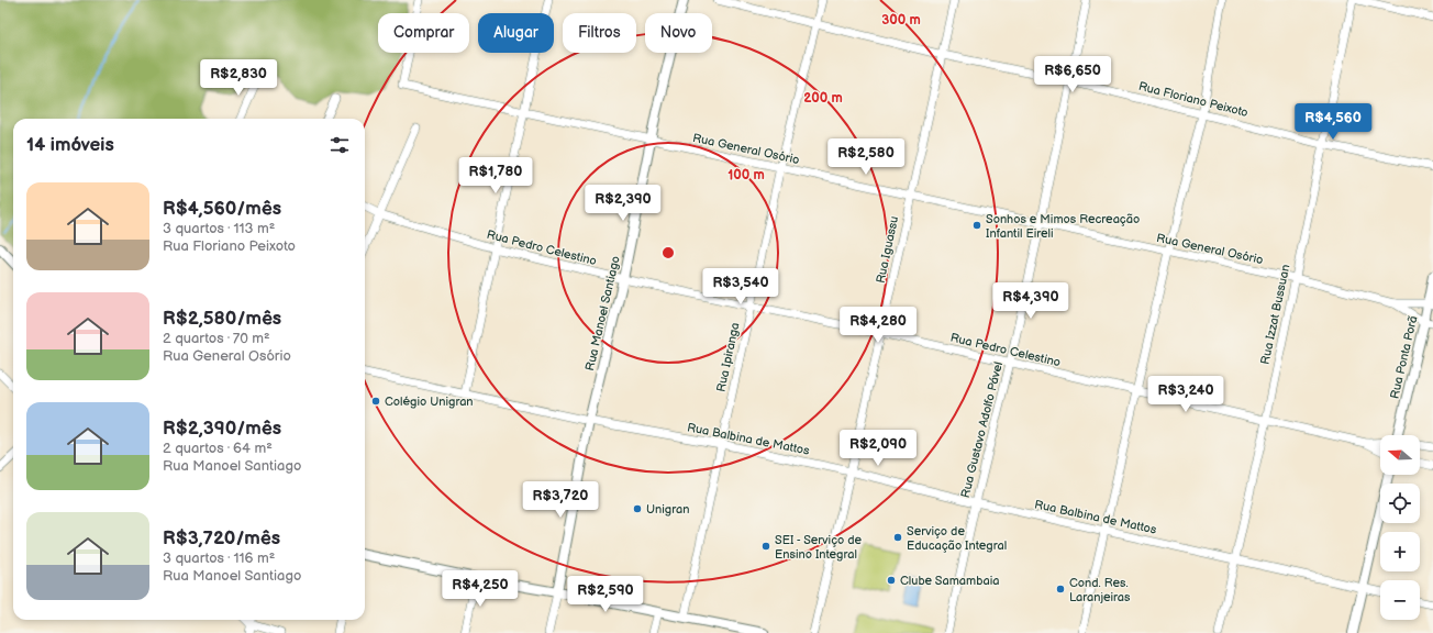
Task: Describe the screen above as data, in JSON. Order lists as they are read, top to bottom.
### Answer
{
  "streets": {
    "street": [
      "Rua Floriano Peixoto",
      "Rua General Osório",
      "Rua Pedro Celestino",
      "Rua Iguassu",
      "Rua Manoel Santiago",
      "Rua Izzat Bussuan",
      "Rua Ipiranga",
      "Rua Ponta Porã",
      "Rua Gustavo Adolfo Pável",
      "Rua Balbina de Mattos"
    ]
  },
  "crossings": [
    ["Rua Floriano Peixoto", "Rua Iguassu"],
    ["Rua Floriano Peixoto", "Rua Izzat Bussuan"],
    ["Rua Floriano Peixoto", "Rua Ipiranga"],
    ["Rua Floriano Peixoto", "Rua Gustavo Adolfo Pável"],
    ["Rua General Osório", "Rua Iguassu"],
    ["Rua General Osório", "Rua Manoel Santiago"],
    ["Rua General Osório", "Rua Izzat Bussuan"],
    ["Rua General Osório", "Rua Ipiranga"],
    ["Rua General Osório", "Rua Ponta Porã"],
    ["Rua General Osório", "Rua Gustavo Adolfo Pável"],
    ["Rua Pedro Celestino", "Rua Iguassu"],
    ["Rua Pedro Celestino", "Rua Manoel Santiago"],
    ["Rua Pedro Celestino", "Rua Izzat Bussuan"],
    ["Rua Pedro Celestino", "Rua Ipiranga"],
    ["Rua Pedro Celestino", "Rua Gustavo Adolfo Pável"],
    ["Rua Iguassu", "Rua Balbina de Mattos"],
    ["Rua Manoel Santiago", "Rua Balbina de Mattos"],
    ["Rua Izzat Bussuan", "Rua Balbina de Mattos"],
    ["Rua Ipiranga", "Rua Balbina de Mattos"],
    ["Rua Gustavo Adolfo Pável", "Rua Balbina de Mattos"]
  ],
  "places": [
    "Sonhos e Mimos Recreação Infantil Eireli",
    "Colégio Unigran",
    "Unigran",
    "Serviço de Educação Integral",
    "SEI - Serviço de Ensino Integral",
    "Clube Samambaia",
    "Cond. Res. Laranjeiras"
  ],
  "north": "left",
  "page": {
    "chip": [
      "Comprar",
      "Alugar",
      "Filtros",
      "Novo"
    ],
    "price": [
      "R$6,650",
      "R$2,830",
      "R$4,560",
      "R$2,580",
      "R$1,780",
      "R$2,390",
      "R$3,540",
      "R$4,390",
      "R$4,280",
      "R$3,240",
      "R$2,090",
      "R$3,720",
      "R$4,250",
      "R$2,590"
    ],
    "heading": "14 imóveis",
    "list": [
      {
        "name": "R$4,560/mês",
        "note": "3 quartos · 113 m² · Rua Floriano Peixoto"
      },
      {
        "name": "R$2,580/mês",
        "note": "2 quartos · 70 m² · Rua General Osório"
      },
      {
        "name": "R$2,390/mês",
        "note": "2 quartos · 64 m² · Rua Manoel Santiago"
      },
      {
        "name": "R$3,720/mês",
        "note": "3 quartos · 116 m² · Rua Manoel Santiago"
      }
    ],
    "map_buttons": ["+", "−"]
  },
  "rings": ["300 m", "200 m", "100 m"]
}
